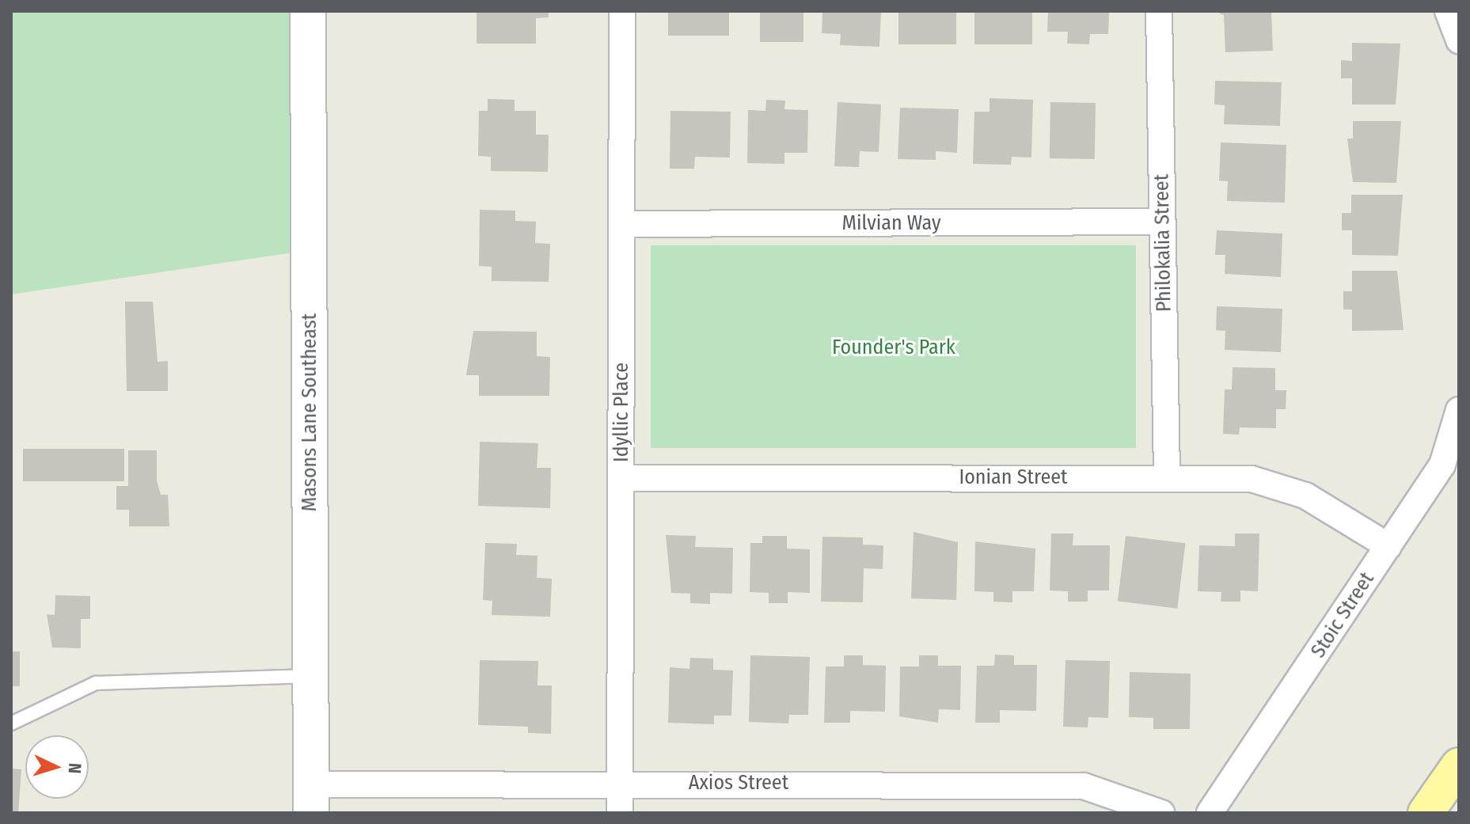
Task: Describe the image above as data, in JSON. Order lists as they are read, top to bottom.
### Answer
{
  "streets": {
    "street": [
      "Milvian Way",
      "Philokalia Street",
      "Masons Lane Southeast",
      "Idyllic Place",
      "Ionian Street",
      "Stoic Street",
      "Axios Street"
    ]
  },
  "crossings": [
    ["Milvian Way", "Philokalia Street"],
    ["Milvian Way", "Idyllic Place"],
    ["Philokalia Street", "Ionian Street"],
    ["Masons Lane Southeast", "Axios Street"],
    ["Idyllic Place", "Ionian Street"],
    ["Idyllic Place", "Axios Street"],
    ["Ionian Street", "Stoic Street"]
  ],
  "parks": ["Founder's Park"],
  "north": "right"
}
